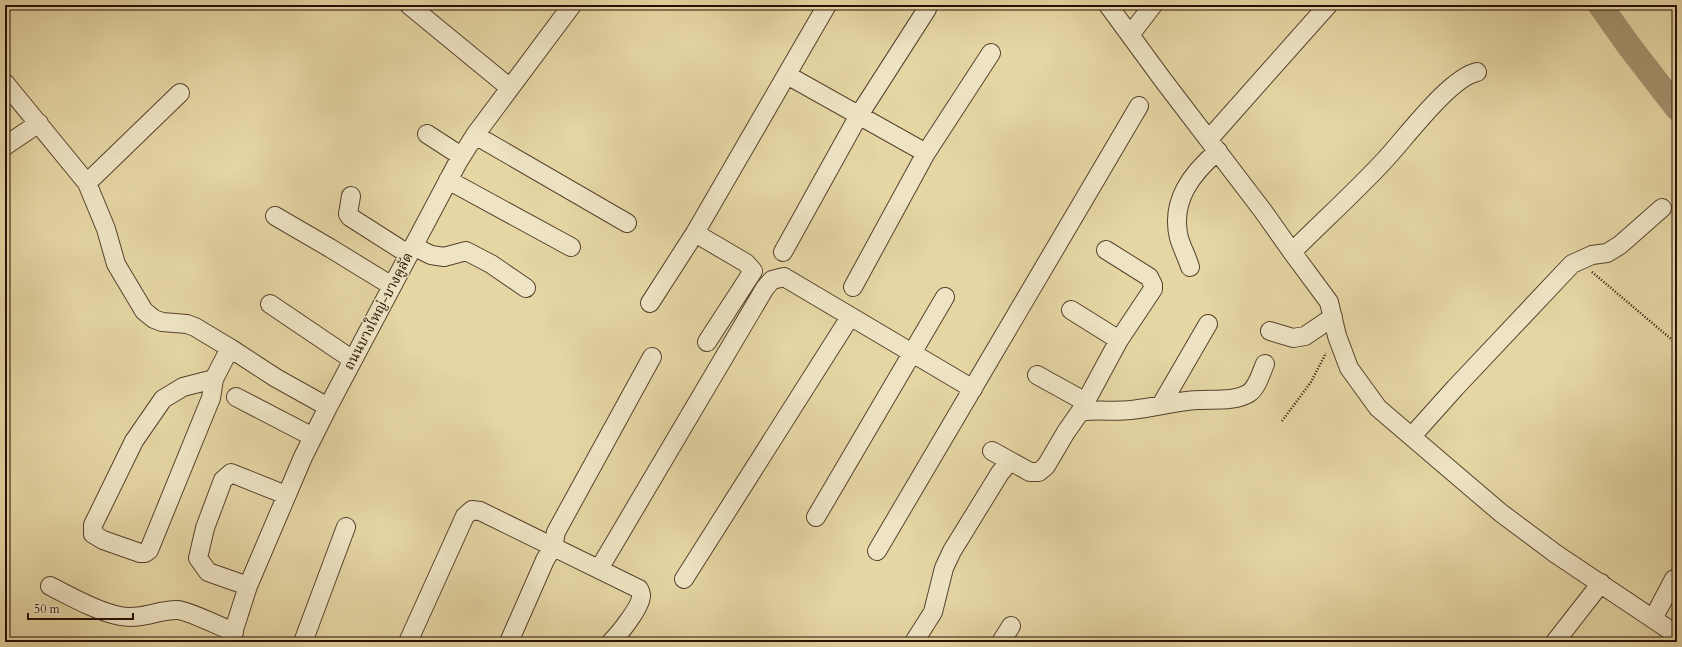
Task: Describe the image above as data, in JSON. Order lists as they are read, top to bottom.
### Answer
{
  "streets": {
    "street": ["ถนนบางใหญ่-บางคูลัด"]
  },
  "scale_bar": "50 m"
}
